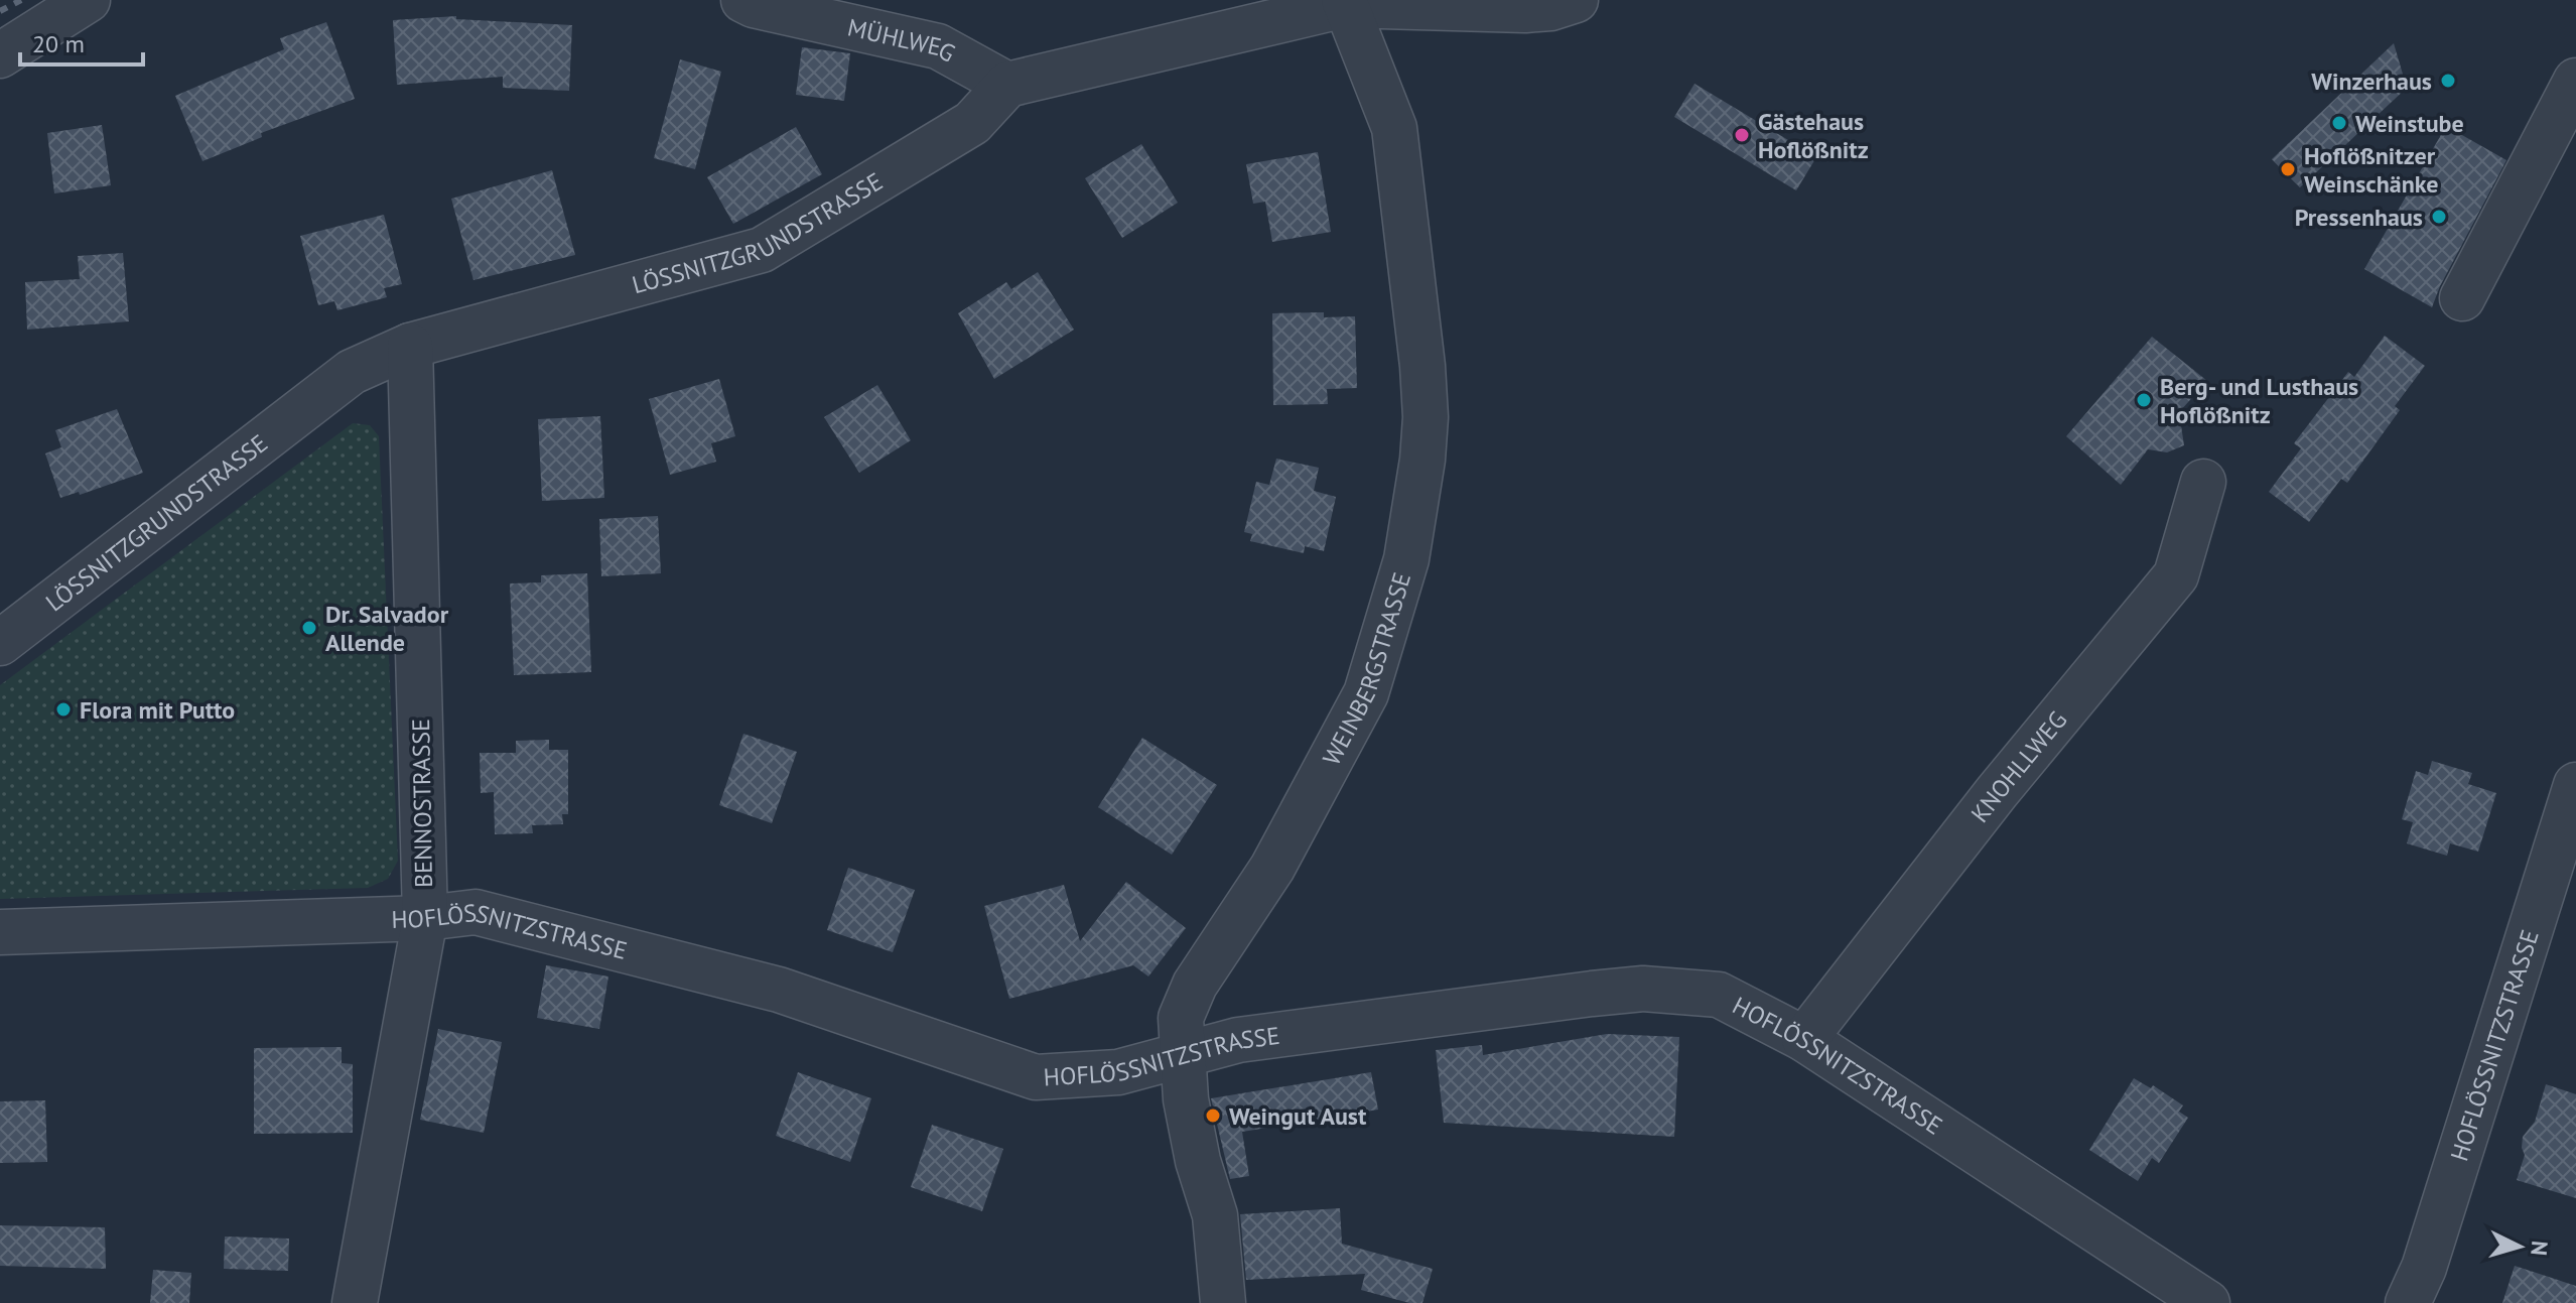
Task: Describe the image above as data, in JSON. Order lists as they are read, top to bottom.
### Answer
{
  "streets": {
    "street": [
      "MÜHLWEG",
      "LÖSSNITZGRUNDSTRASSE",
      "WEINBERGSTRASSE",
      "KNOHLLWEG",
      "BENNOSTRASSE",
      "HOFLÖSSNITZSTRASSE"
    ]
  },
  "crossings": [
    ["MÜHLWEG", "LÖSSNITZGRUNDSTRASSE"],
    ["LÖSSNITZGRUNDSTRASSE", "BENNOSTRASSE"],
    ["WEINBERGSTRASSE", "HOFLÖSSNITZSTRASSE"],
    ["KNOHLLWEG", "HOFLÖSSNITZSTRASSE"],
    ["BENNOSTRASSE", "HOFLÖSSNITZSTRASSE"]
  ],
  "places": [
    "Winzerhaus",
    "Weinstube",
    "Gästehaus Hoflößnitz",
    "Hoflößnitzer Weinschänke",
    "Pressenhaus",
    "Berg- und Lusthaus Hoflößnitz",
    "Dr. Salvador Allende",
    "Flora mit Putto",
    "Weingut Aust"
  ],
  "scale_bar": "20 m",
  "north": "right"
}
